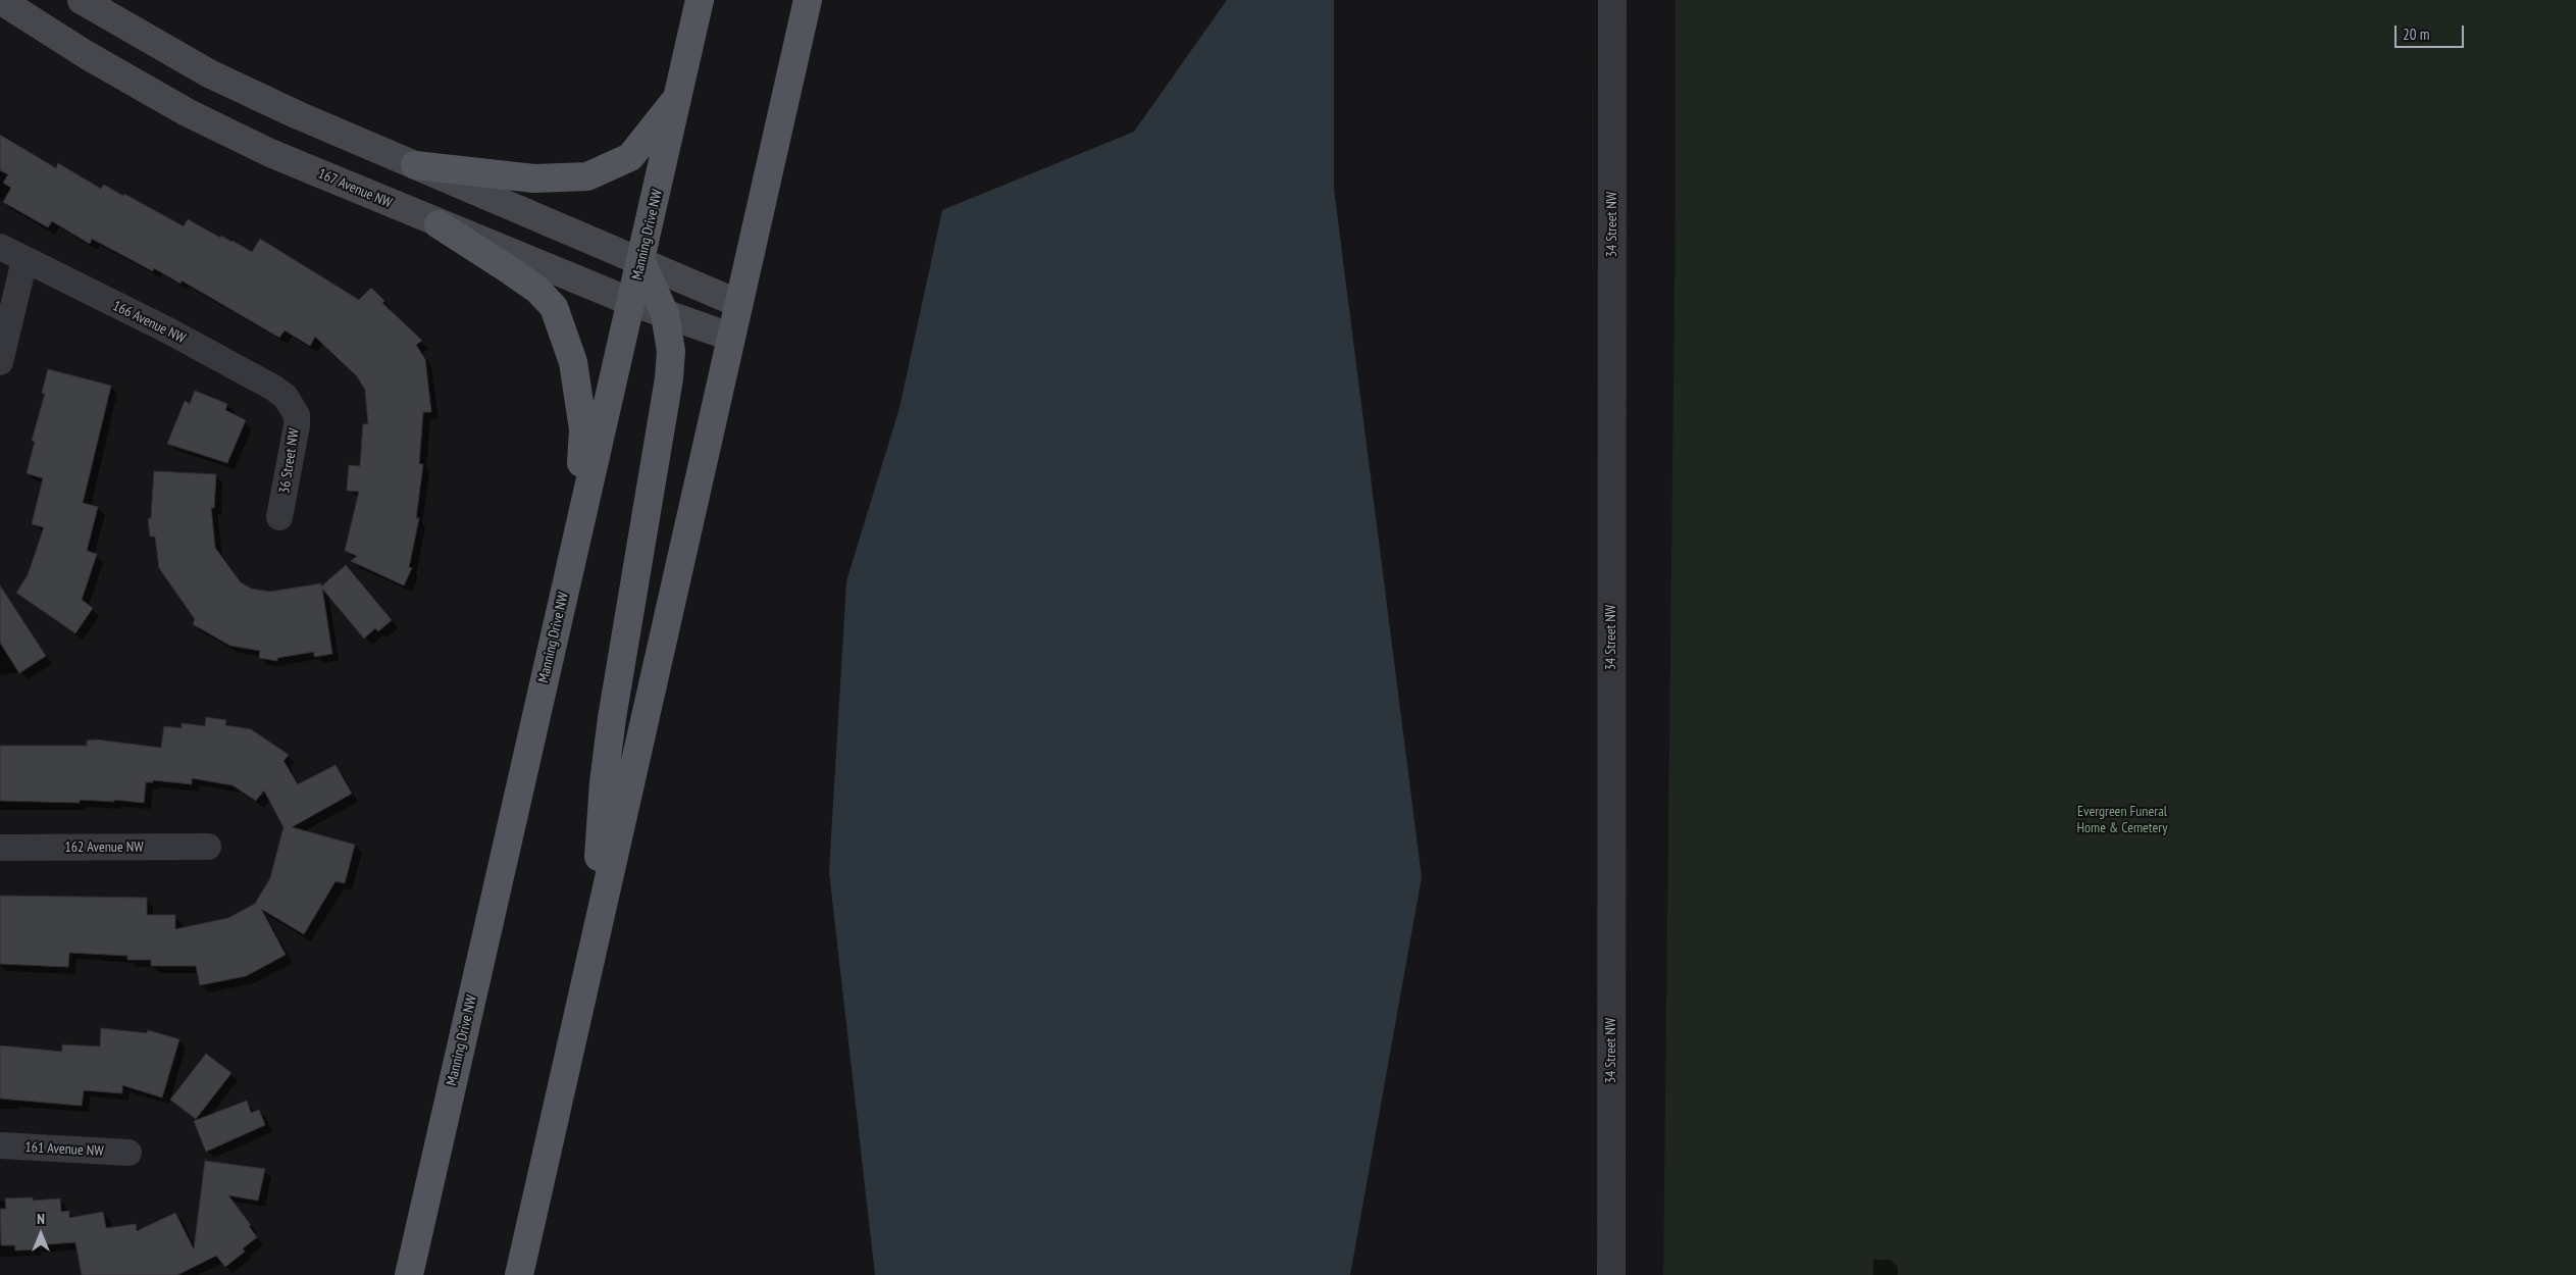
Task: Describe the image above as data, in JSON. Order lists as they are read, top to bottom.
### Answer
{
  "streets": {
    "main road": ["167 Avenue NW", "Manning Drive NW"],
    "street": [
      "34 Street NW",
      "166 Avenue NW",
      "36 Street NW",
      "162 Avenue NW",
      "161 Avenue NW"
    ]
  },
  "crossings": [
    ["167 Avenue NW", "Manning Drive NW"],
    ["166 Avenue NW", "36 Street NW"]
  ],
  "parks": ["Evergreen Funeral Home & Cemetery"],
  "scale_bar": "20 m",
  "north": "top"
}
